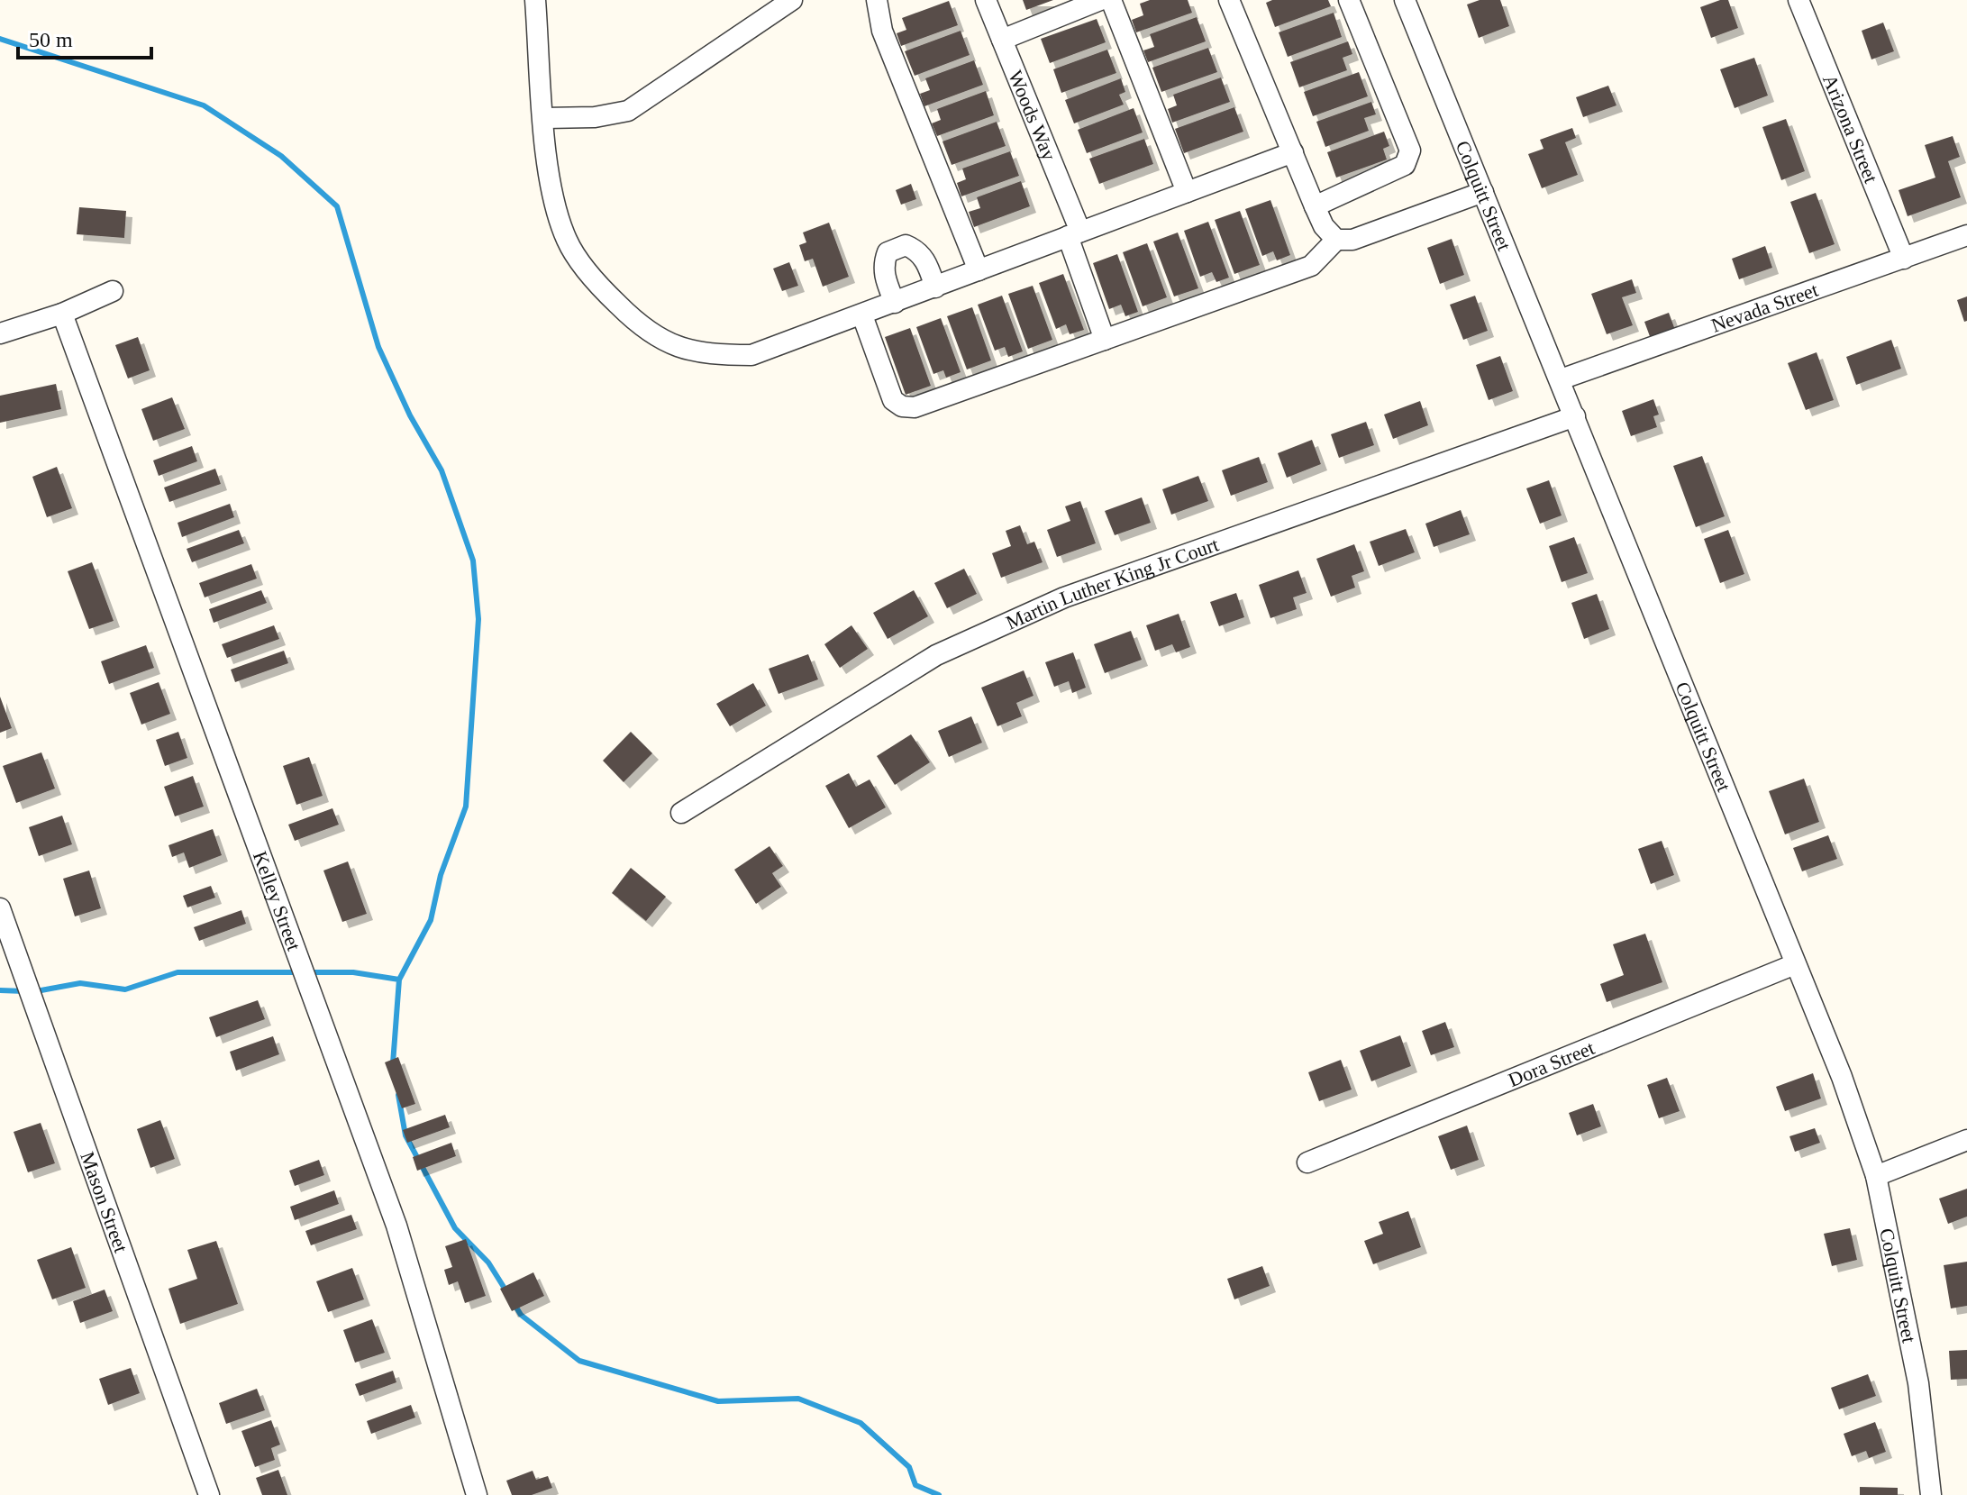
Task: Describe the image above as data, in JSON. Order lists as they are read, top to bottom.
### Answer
{
  "streets": {
    "street": [
      "Woods Way",
      "Arizona Street",
      "Colquitt Street",
      "Nevada Street",
      "Martin Luther King Jr Court",
      "Kelley Street",
      "Dora Street",
      "Mason Street"
    ]
  },
  "crossings": [
    ["Arizona Street", "Nevada Street"],
    ["Colquitt Street", "Nevada Street"],
    ["Colquitt Street", "Martin Luther King Jr Court"],
    ["Colquitt Street", "Dora Street"]
  ],
  "scale_bar": "50 m"
}
